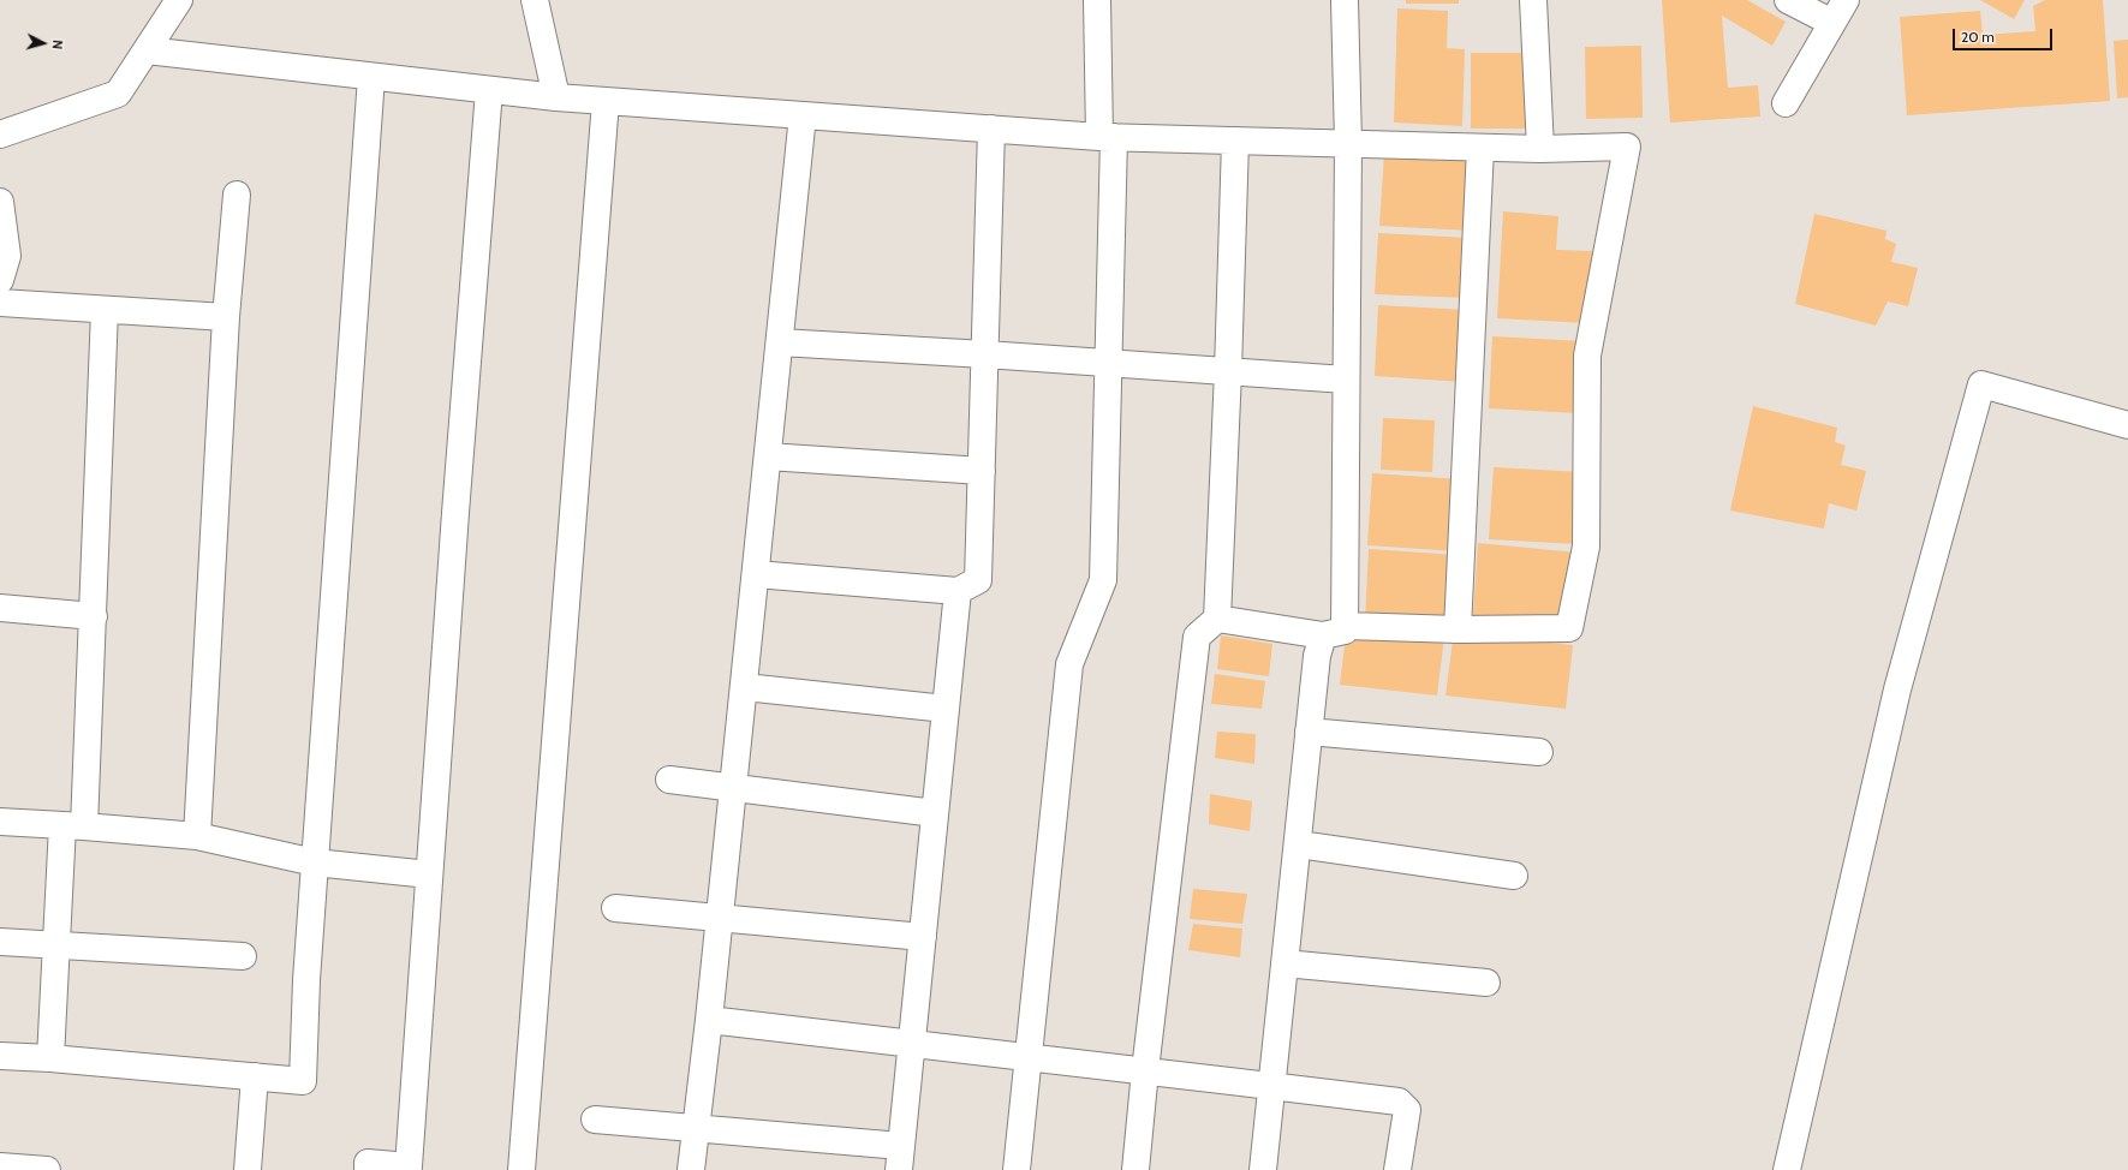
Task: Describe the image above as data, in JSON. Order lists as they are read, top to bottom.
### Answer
{
  "scale_bar": "20 m",
  "north": "right"
}
